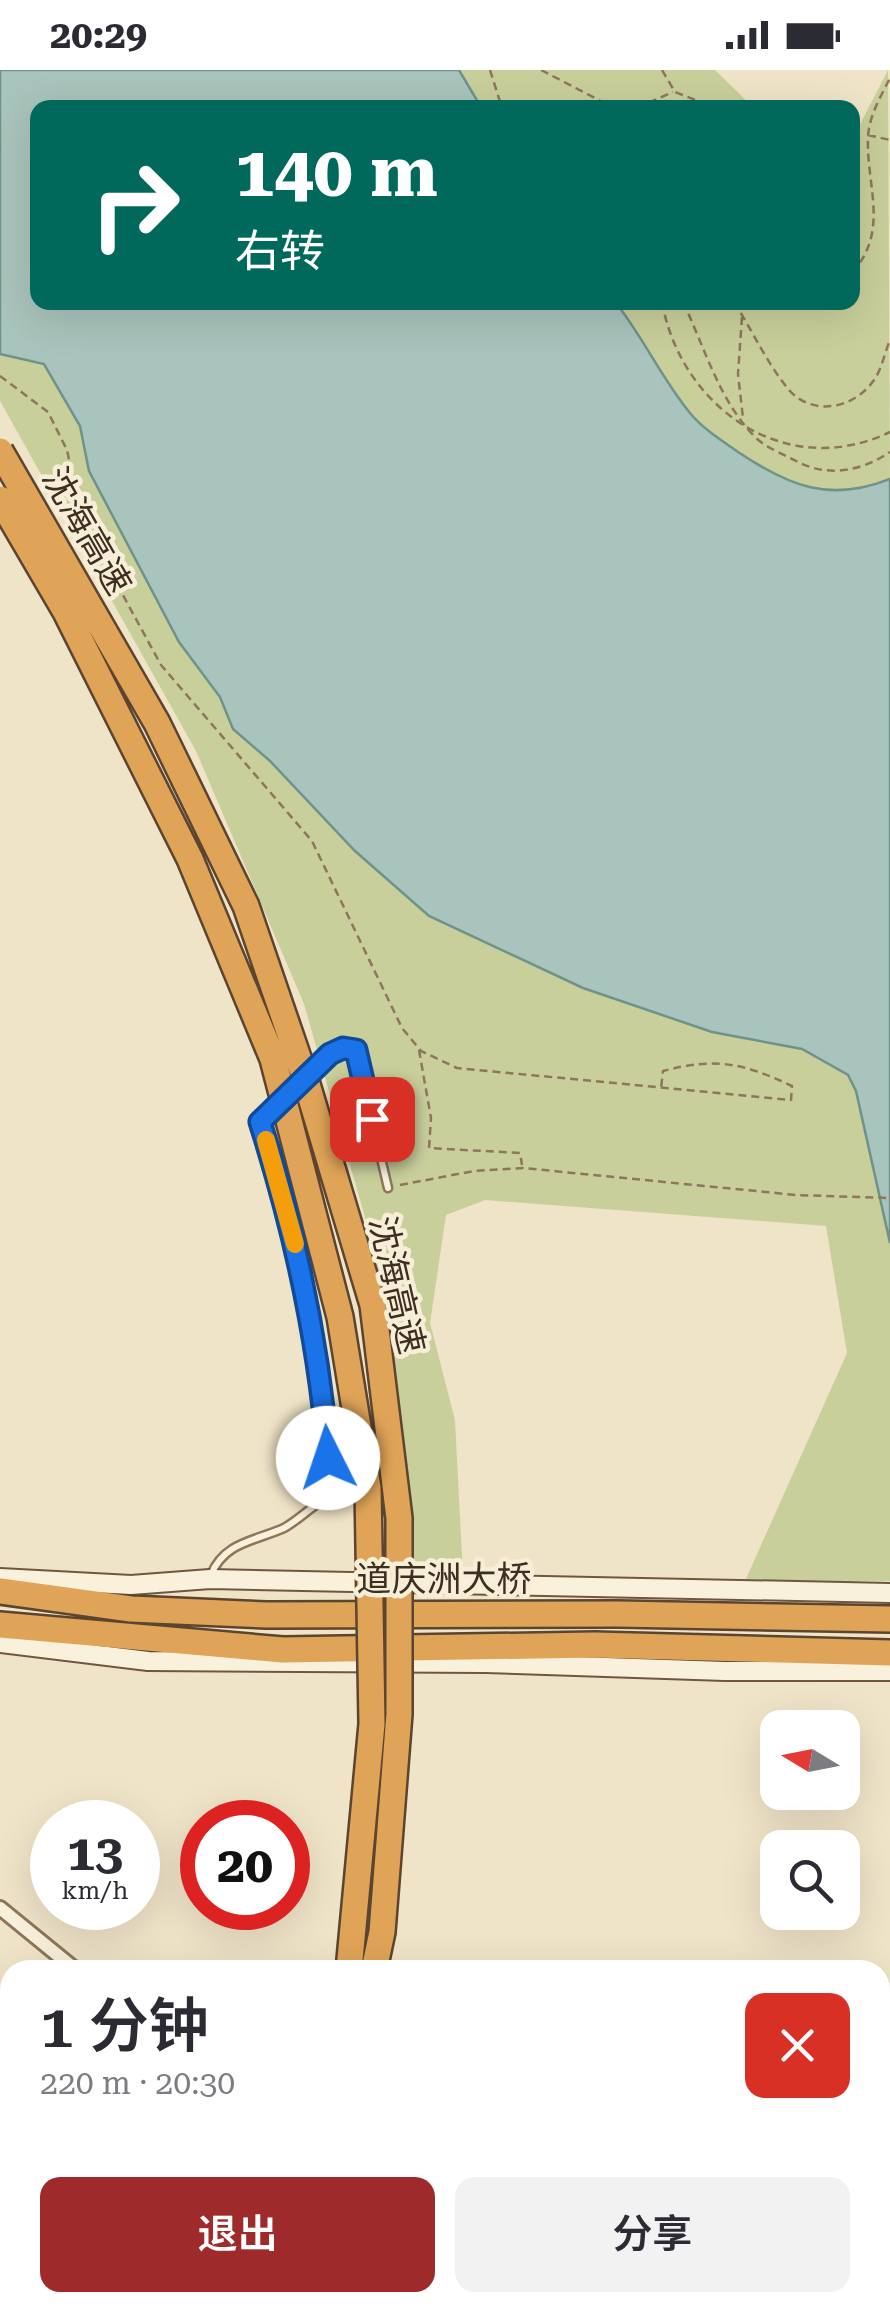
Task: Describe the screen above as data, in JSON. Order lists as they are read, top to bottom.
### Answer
{
  "streets": {
    "highway": ["沈海高速", "道庆洲大桥"]
  },
  "north": "left",
  "page": {
    "status": "20:29",
    "turn": ["140 m", "右转"],
    "speed": "13 km/h",
    "limit": "20",
    "heading": ["1 分钟", "220 m · 20:30"],
    "buttons": ["退出", "分享"]
  }
}
